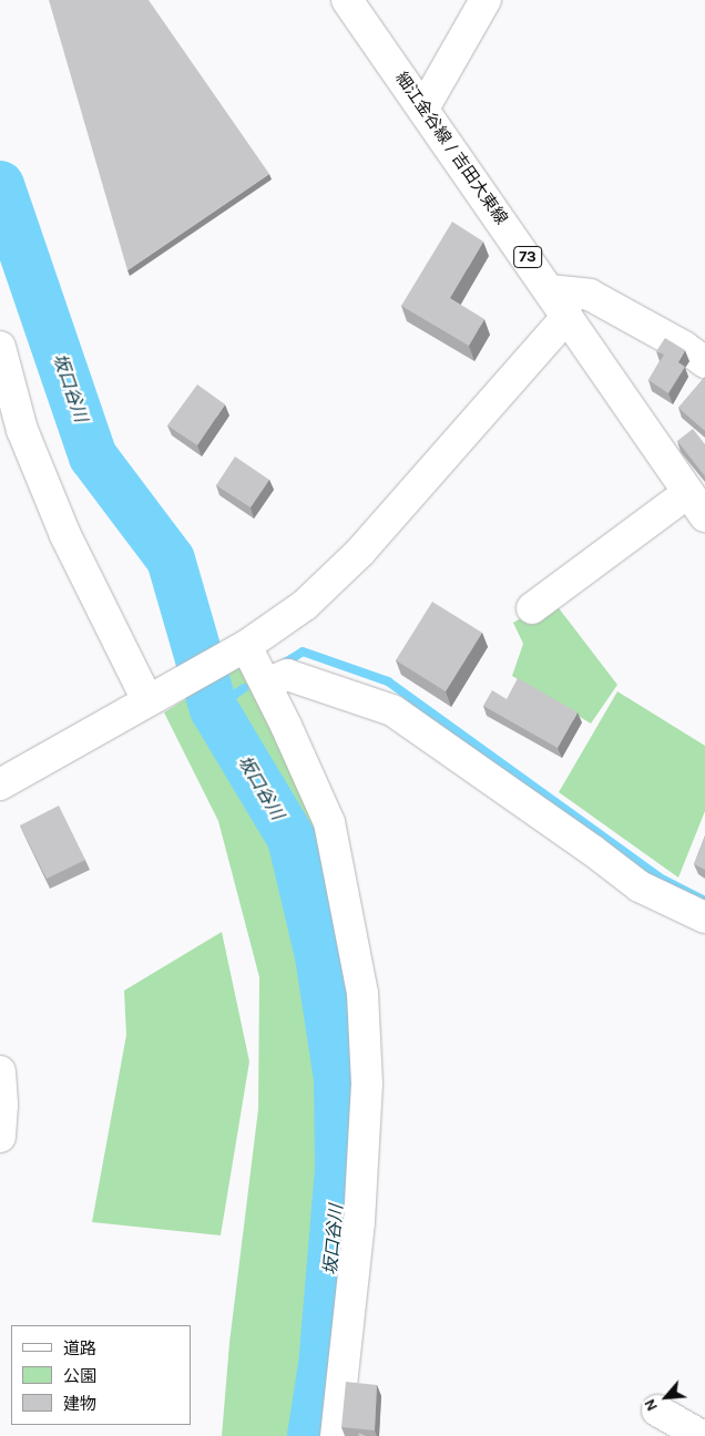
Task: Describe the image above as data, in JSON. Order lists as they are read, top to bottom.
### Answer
{
  "streets": {
    "street": ["細江金谷線 / 吉田大東線", "73"]
  },
  "water": ["坂口谷川"],
  "legend": ["道路", "公園", "建物"],
  "north": "bottom left"
}
